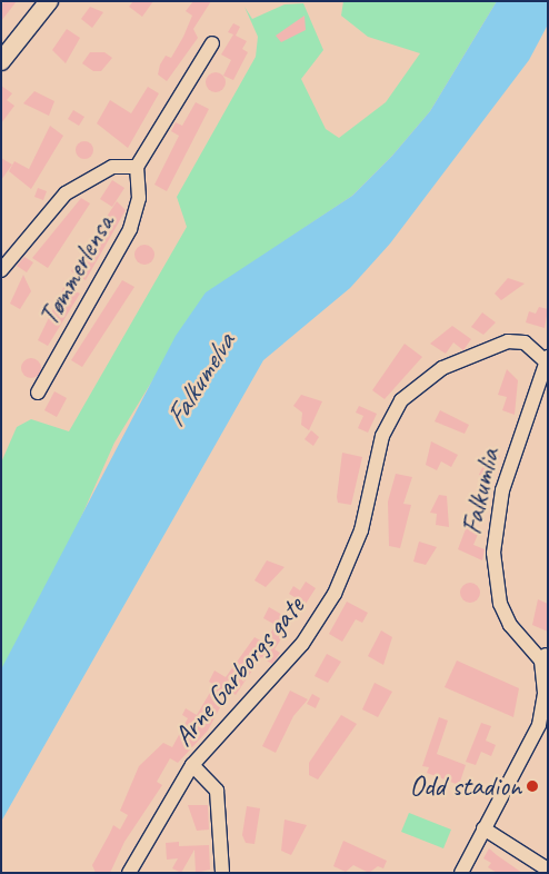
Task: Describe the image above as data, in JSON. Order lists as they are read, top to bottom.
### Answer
{
  "streets": {
    "street": ["Tømmerlensa", "Falkumlia", "Arne Garborgs gate"]
  },
  "crossings": [
    ["Falkumlia", "Arne Garborgs gate"]
  ],
  "water": ["Falkumelva"],
  "places": ["Odd stadion"]
}
